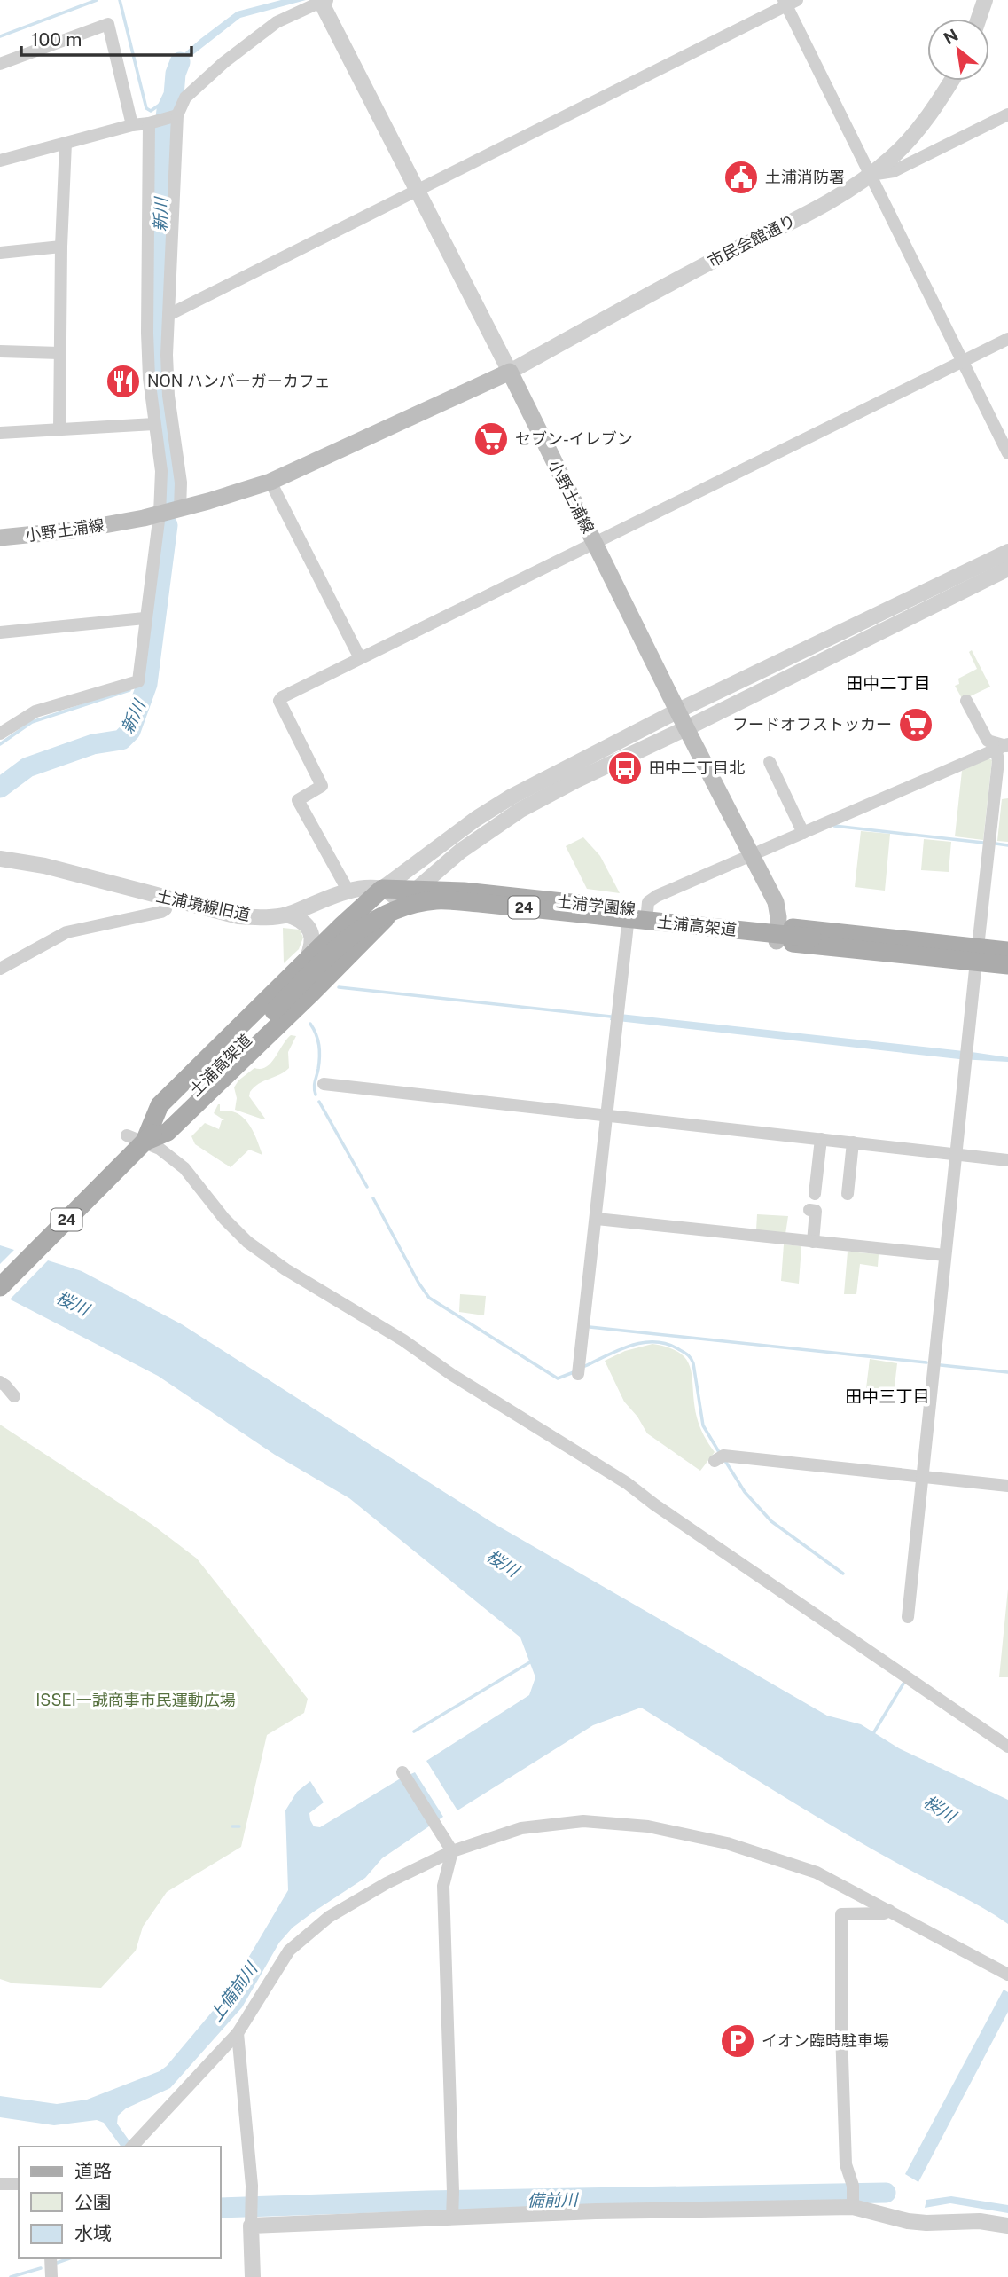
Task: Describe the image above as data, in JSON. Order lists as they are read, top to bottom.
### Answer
{
  "streets": {
    "main road": [
      "小野土浦線",
      "土浦学園線",
      "24",
      "土浦高架道"
    ],
    "street": ["市民会館通り", "土浦境線旧道"]
  },
  "crossings": [
    ["市民会館通り", "小野土浦線"],
    ["小野土浦線", "土浦学園線"],
    ["土浦境線旧道", "土浦学園線"],
    ["土浦境線旧道", "24"],
    ["土浦学園線", "24"],
    ["24", "土浦高架道"]
  ],
  "districts": ["田中二丁目", "田中三丁目"],
  "water": [
    "新川",
    "桜川",
    "上備前川",
    "備前川"
  ],
  "parks": ["ISSEI一誠商事市民運動広場"],
  "places": {
    "public building": ["土浦消防署"],
    "restaurant": ["NON ハンバーガーカフェ"],
    "supermarket": ["セブン-イレブン", "フードオフストッカー"],
    "bus stop": ["田中二丁目北"],
    "parking": ["イオン臨時駐車場"]
  },
  "legend": ["道路", "公園", "水域"],
  "scale_bar": "100 m",
  "north": "top left"
}
